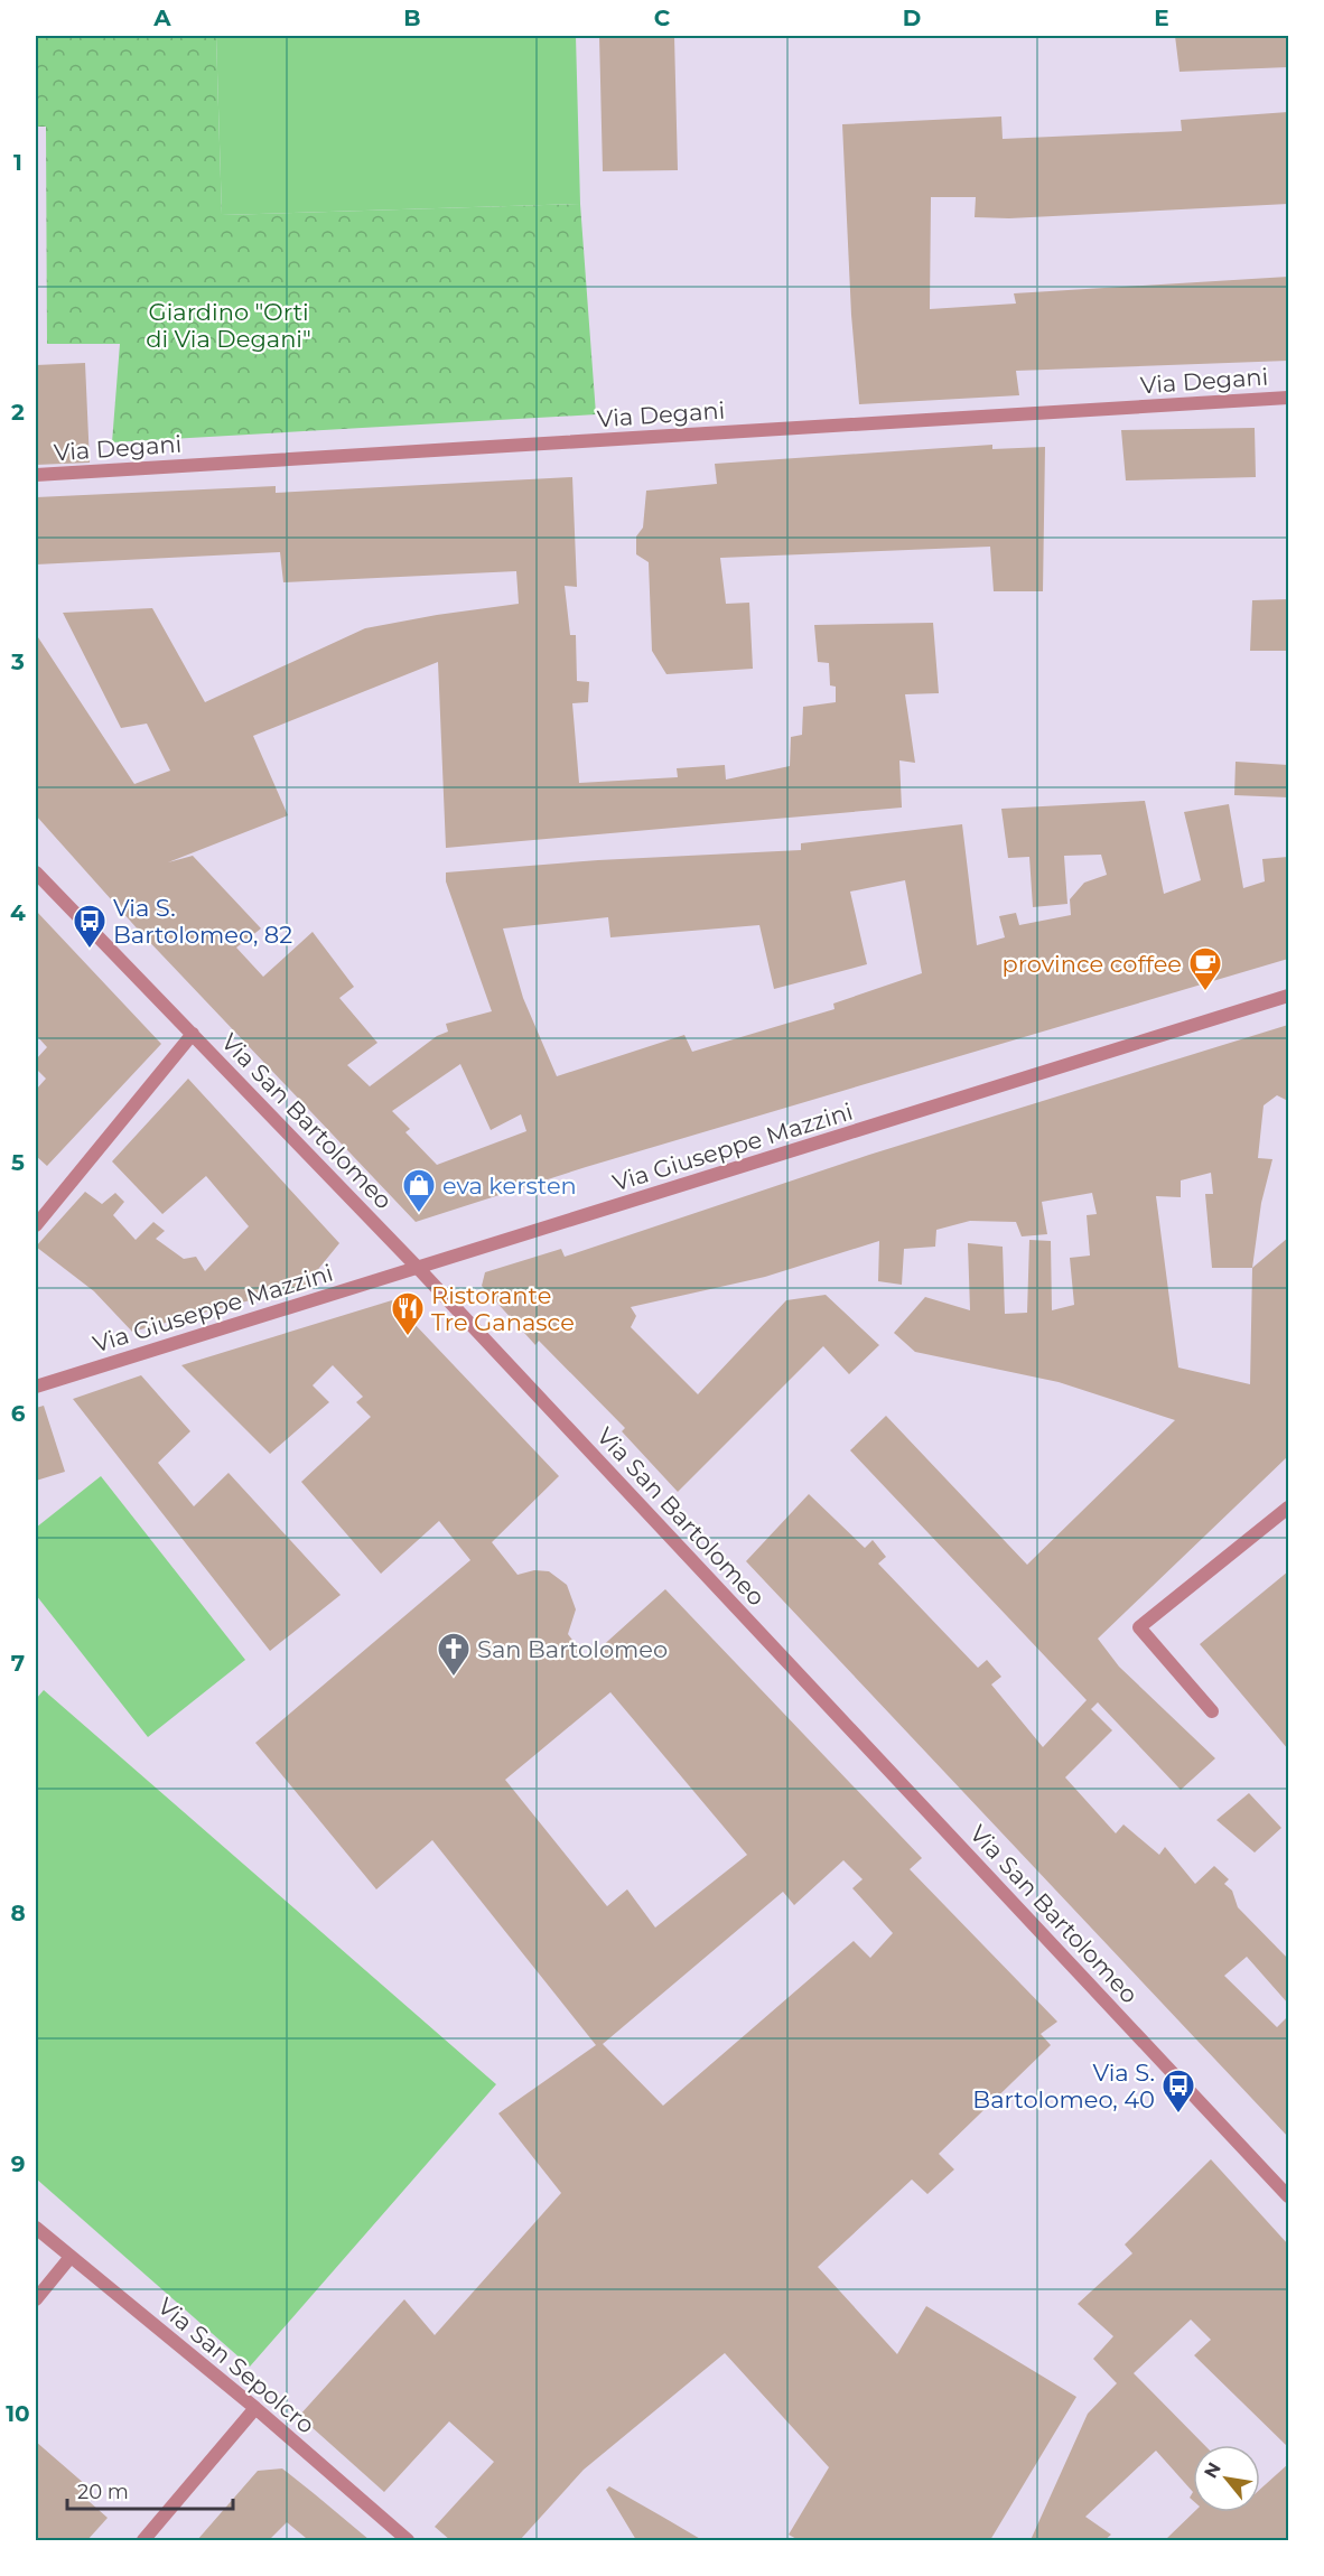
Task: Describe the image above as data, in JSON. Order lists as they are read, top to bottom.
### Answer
{
  "streets": {
    "street": [
      "Via Degani",
      "Via San Bartolomeo",
      "Via Giuseppe Mazzini",
      "Via San Sepolcro"
    ]
  },
  "crossings": [
    ["Via San Bartolomeo", "Via Giuseppe Mazzini"]
  ],
  "parks": ["Giardino \"Orti di Via Degani\""],
  "places": {
    "bus stop": ["Via S. Bartolomeo, 82", "Via S. Bartolomeo, 40"],
    "cafe": ["province coffee"],
    "shop": ["eva kersten"],
    "restaurant": ["Ristorante Tre Ganasce"],
    "church": ["San Bartolomeo"]
  },
  "scale_bar": "20 m",
  "north": "top left",
  "grid": {
    "columns": [
      "A",
      "B",
      "C",
      "D",
      "E"
    ],
    "rows": [
      "1",
      "2",
      "3",
      "4",
      "5",
      "6",
      "7",
      "8",
      "9",
      "10"
    ]
  }
}
